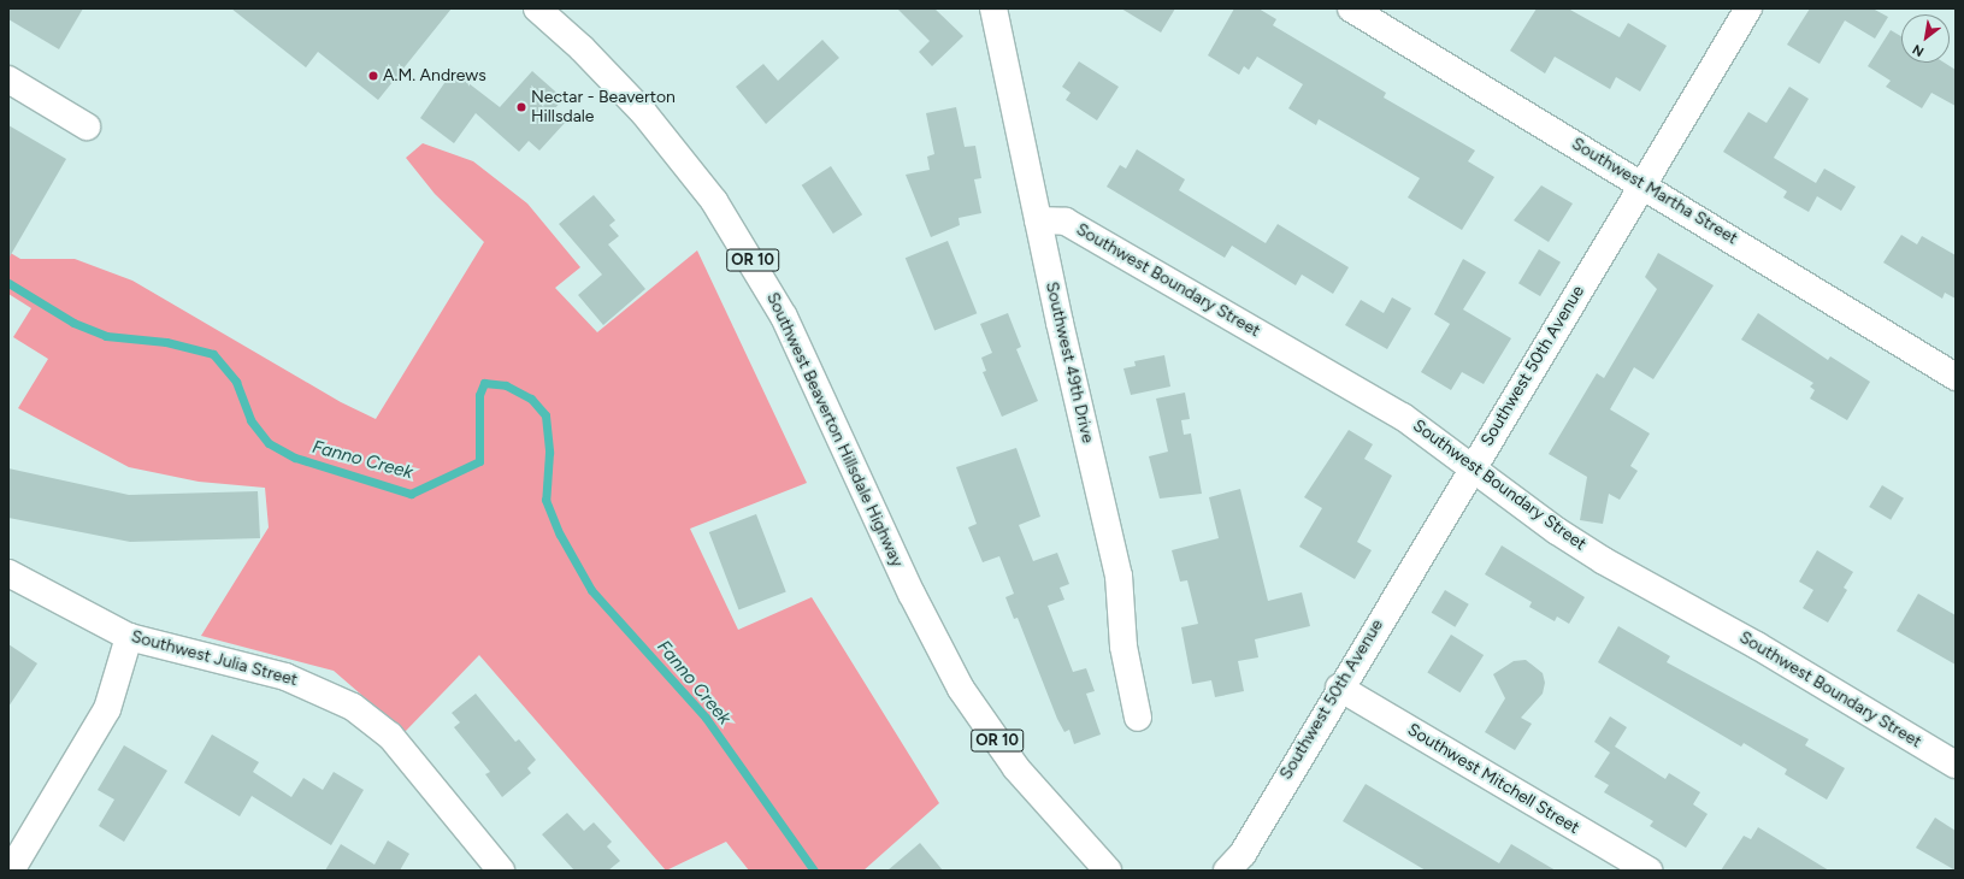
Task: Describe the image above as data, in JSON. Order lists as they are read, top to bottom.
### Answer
{
  "streets": {
    "street": [
      "Southwest Martha Street",
      "OR 10",
      "Southwest Boundary Street",
      "Southwest 49th Drive",
      "Southwest 50th Avenue",
      "Southwest Beaverton Hillsdale Highway",
      "Southwest Julia Street",
      "Southwest Mitchell Street"
    ]
  },
  "crossings": [
    ["Southwest Martha Street", "Southwest 50th Avenue"],
    ["Southwest Boundary Street", "Southwest 49th Drive"],
    ["Southwest Boundary Street", "Southwest 50th Avenue"],
    ["Southwest 50th Avenue", "Southwest Mitchell Street"]
  ],
  "water": ["Fanno Creek"],
  "places": ["A.M. Andrews", "Nectar - Beaverton Hillsdale"],
  "north": "bottom left"
}
